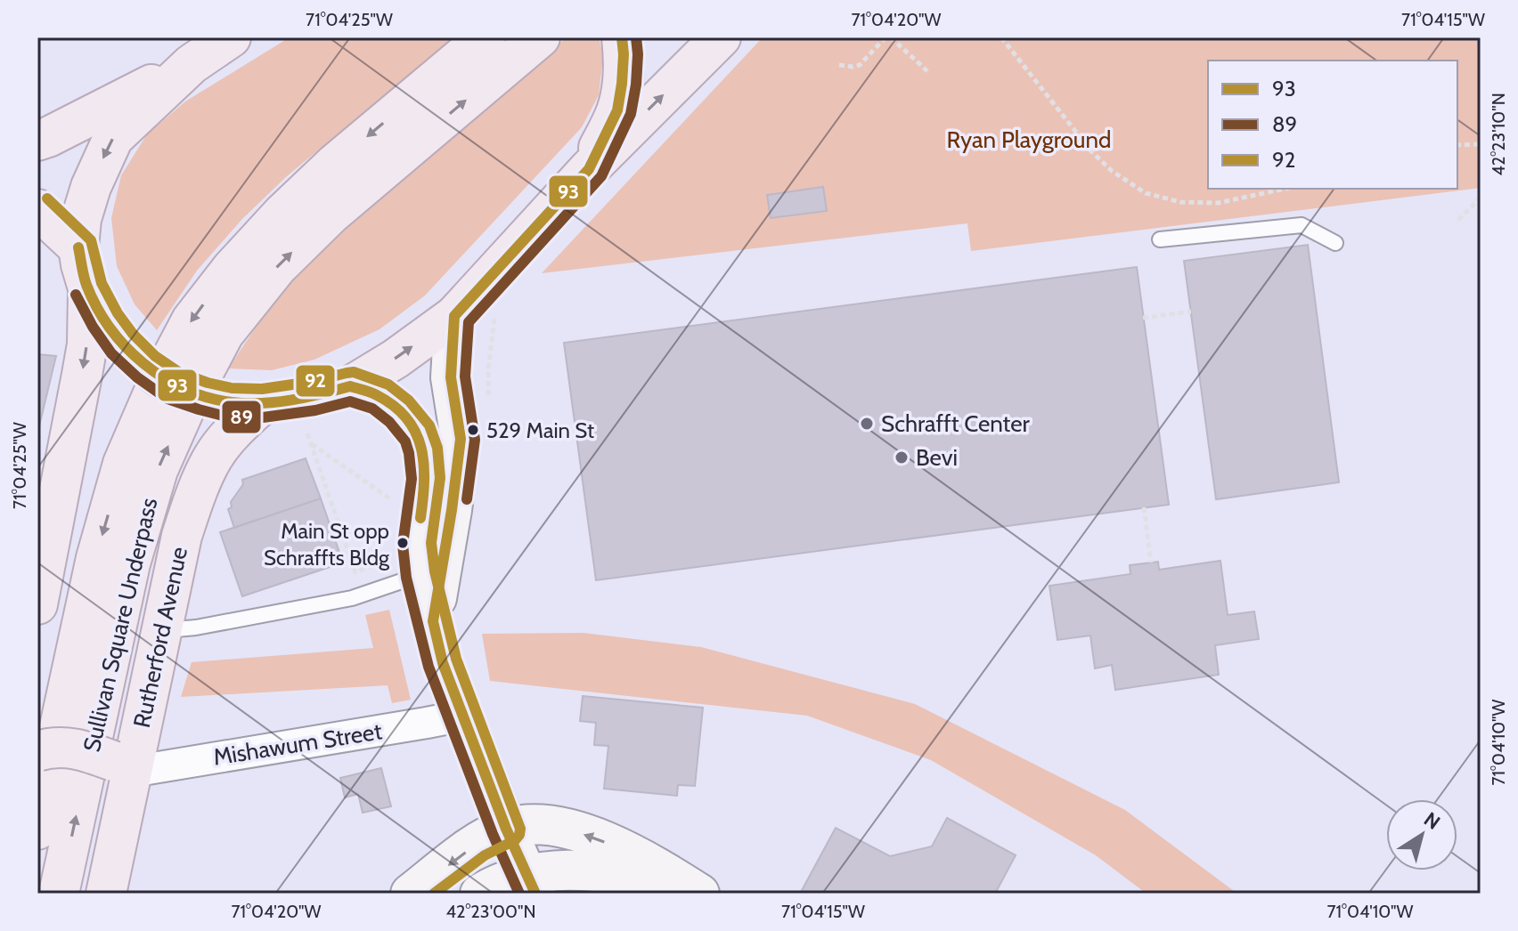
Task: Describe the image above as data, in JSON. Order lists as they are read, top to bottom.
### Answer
{
  "streets": {
    "main road": ["Sullivan Square Underpass", "Rutherford Avenue"],
    "street": ["Mishawum Street"]
  },
  "crossings": [
    ["Rutherford Avenue", "Mishawum Street"]
  ],
  "parks": ["Ryan Playground"],
  "places": [
    "Schrafft Center",
    "529 Main St",
    "Bevi",
    "Main St opp Schraffts Bldg"
  ],
  "lines": ["transit line 93", "transit line 89", "transit line 92"],
  "legend": ["93", "89", "92"],
  "north": "top right",
  "coordinates": [
    "71°04'25\"W",
    "71°04'20\"W",
    "71°04'15\"W",
    "42°23'10\"N",
    "71°04'10\"W",
    "42°23'00\"N"
  ]
}
